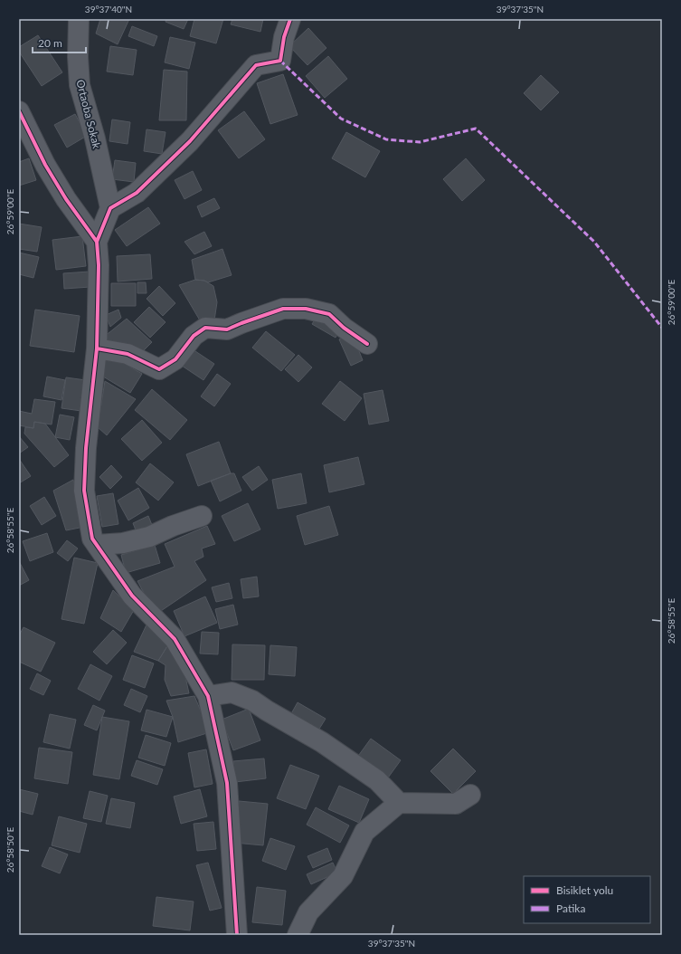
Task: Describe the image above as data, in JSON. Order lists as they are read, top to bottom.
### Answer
{
  "streets": {
    "street": ["Ortaoba Sokak"]
  },
  "legend": ["Bisiklet yolu", "Patika"],
  "scale_bar": "20 m",
  "coordinates": [
    "39°37'40\"N",
    "39°37'35\"N",
    "26°59'00\"E",
    "26°58'55\"E",
    "26°58'50\"E"
  ]
}
